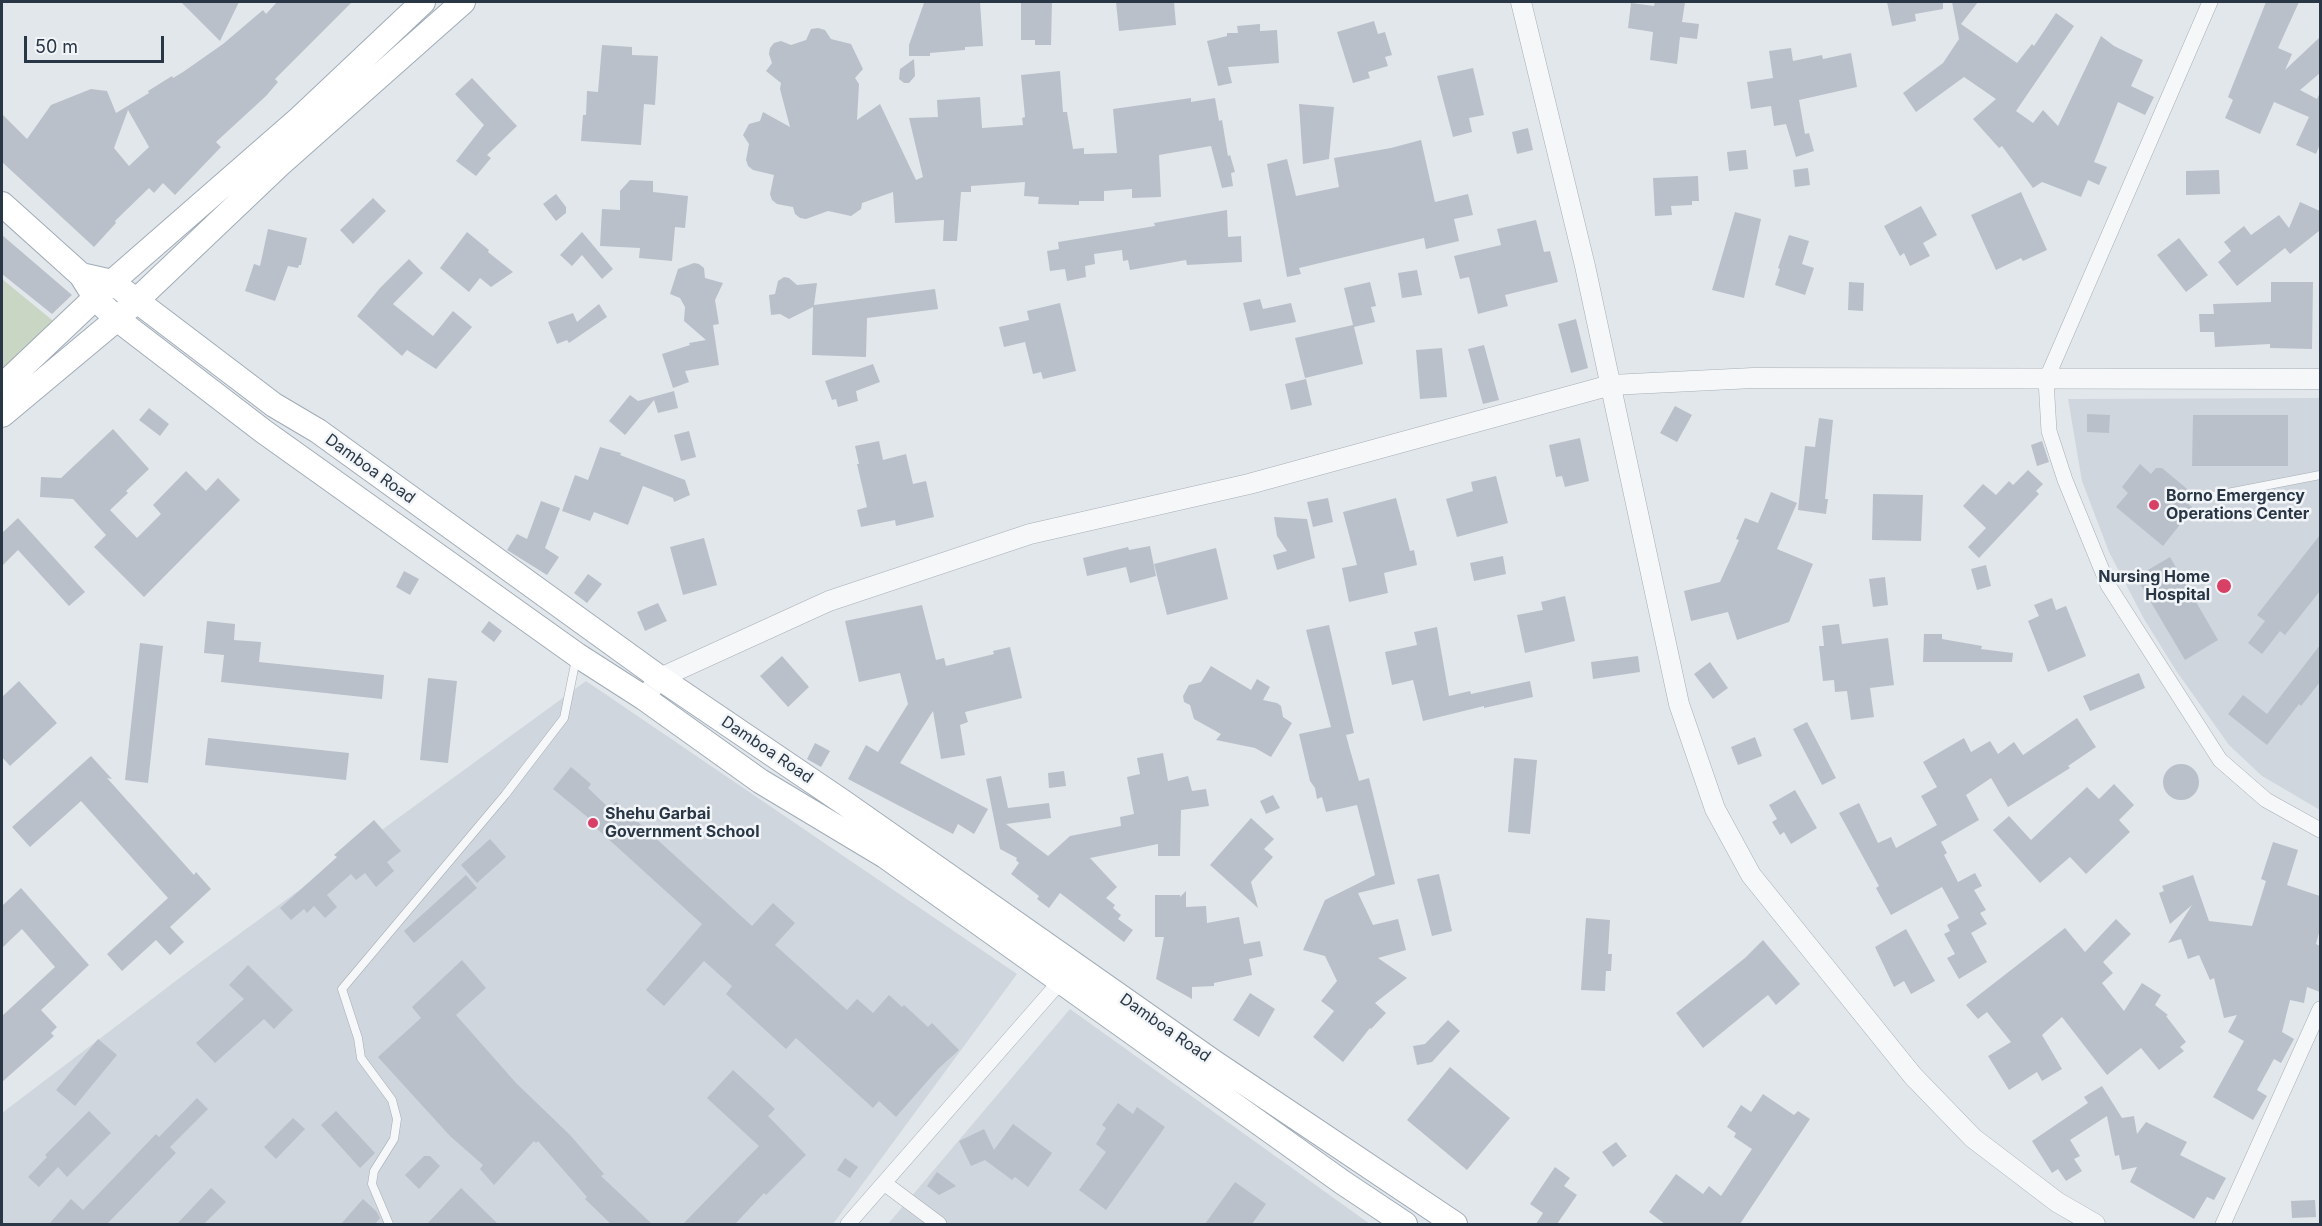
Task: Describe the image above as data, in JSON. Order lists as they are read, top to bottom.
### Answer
{
  "streets": {
    "main road": ["Damboa Road"]
  },
  "places": ["Borno Emergency Operations Center", "Nursing Home Hospital", "Shehu Garbai Government School"],
  "scale_bar": "50 m"
}
